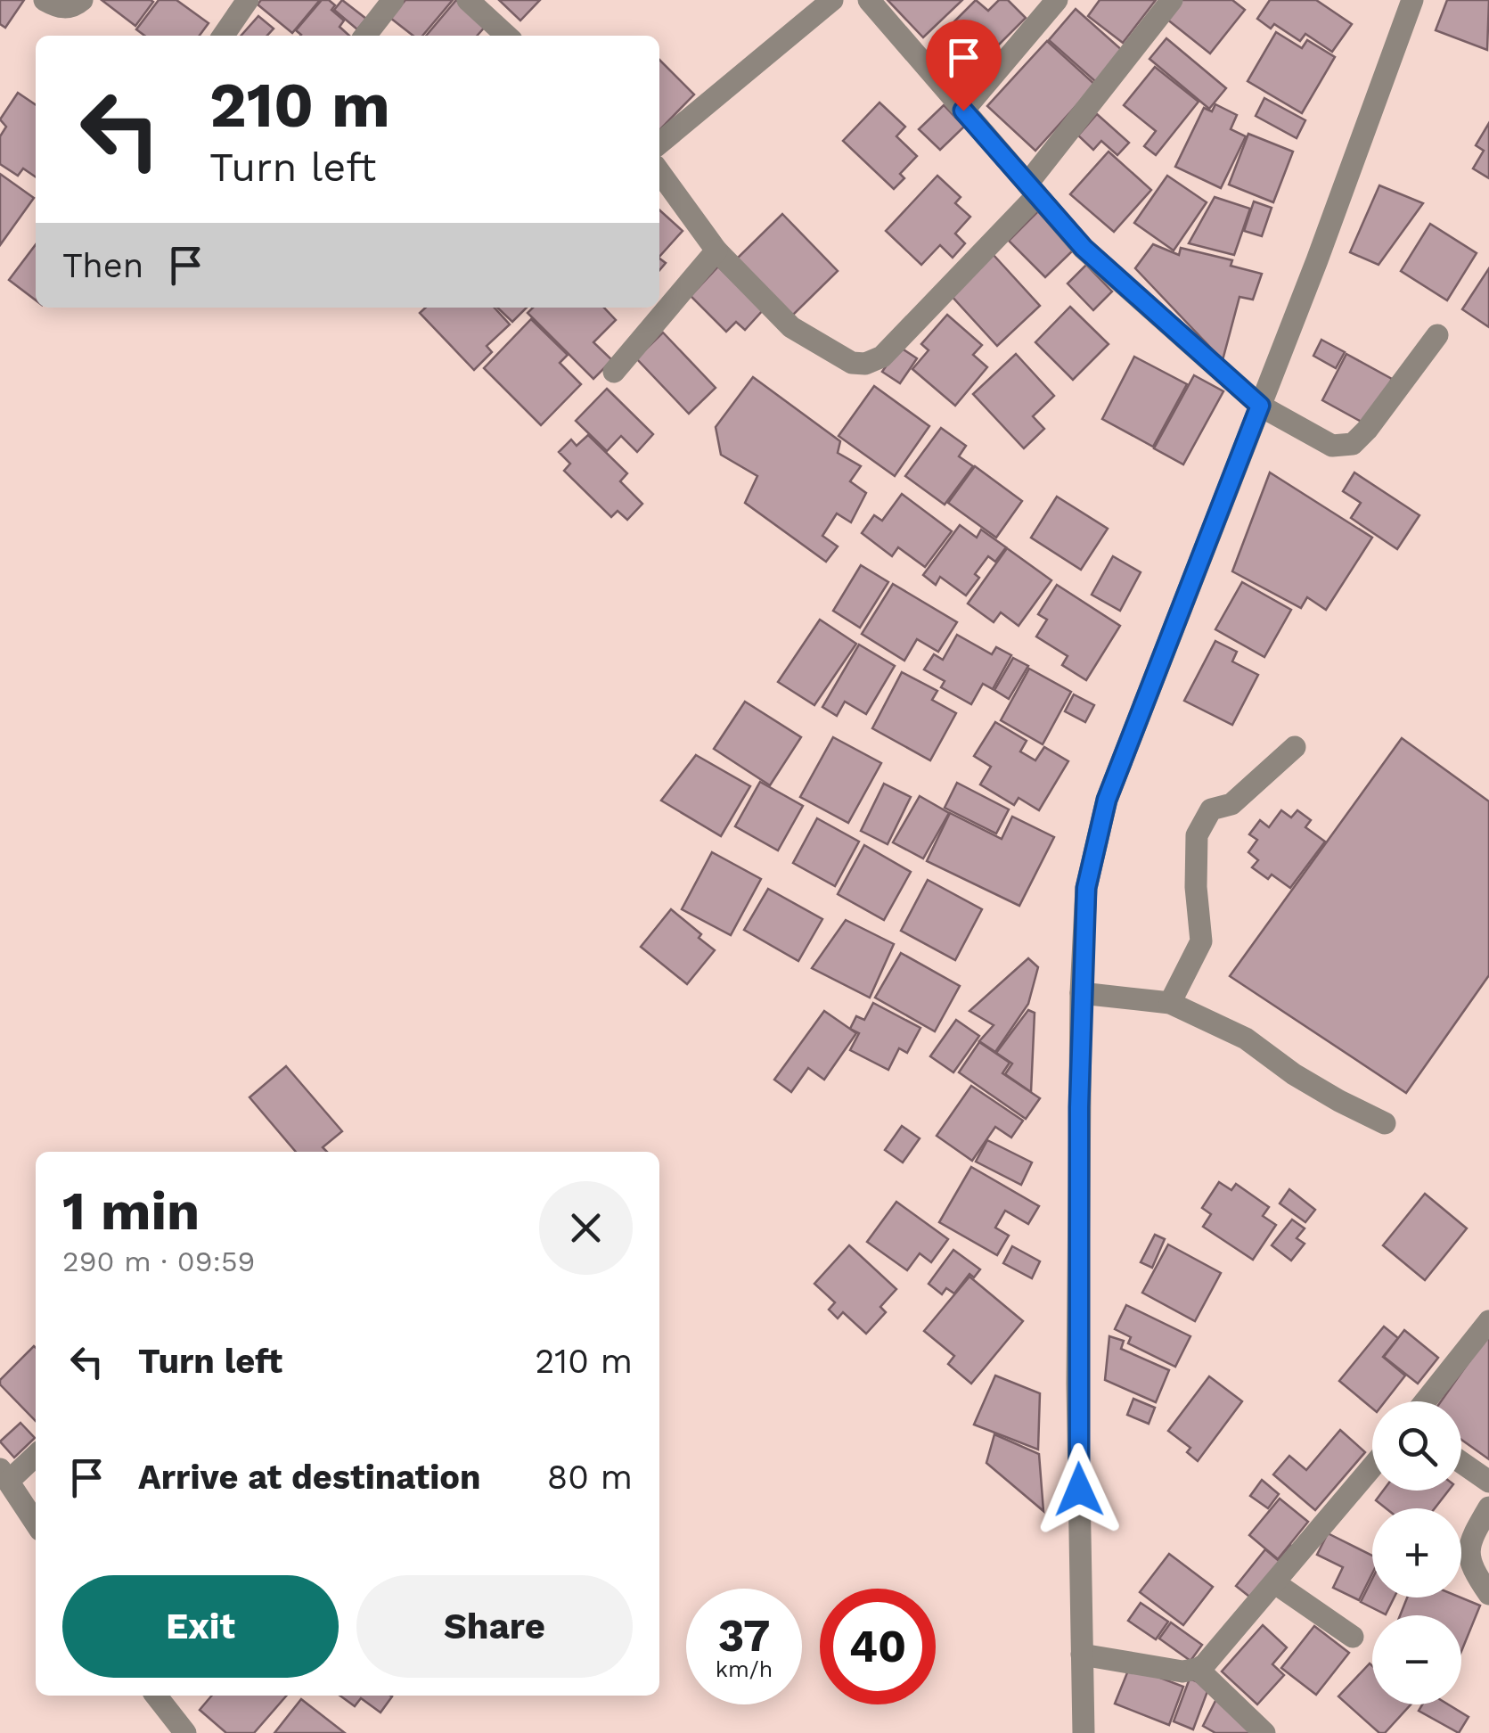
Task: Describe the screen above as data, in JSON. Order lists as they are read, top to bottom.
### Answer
{
  "page": {
    "turn": ["210 m", "Turn left"],
    "then": "Then",
    "heading": ["1 min", "290 m · 09:59"],
    "list": [
      {
        "name": "Turn left",
        "value": "210 m"
      },
      {
        "name": "Arrive at destination",
        "value": "80 m"
      }
    ],
    "map_buttons": ["+", "−"],
    "buttons": ["Exit", "Share"],
    "speed": "37 km/h",
    "limit": "40"
  }
}
